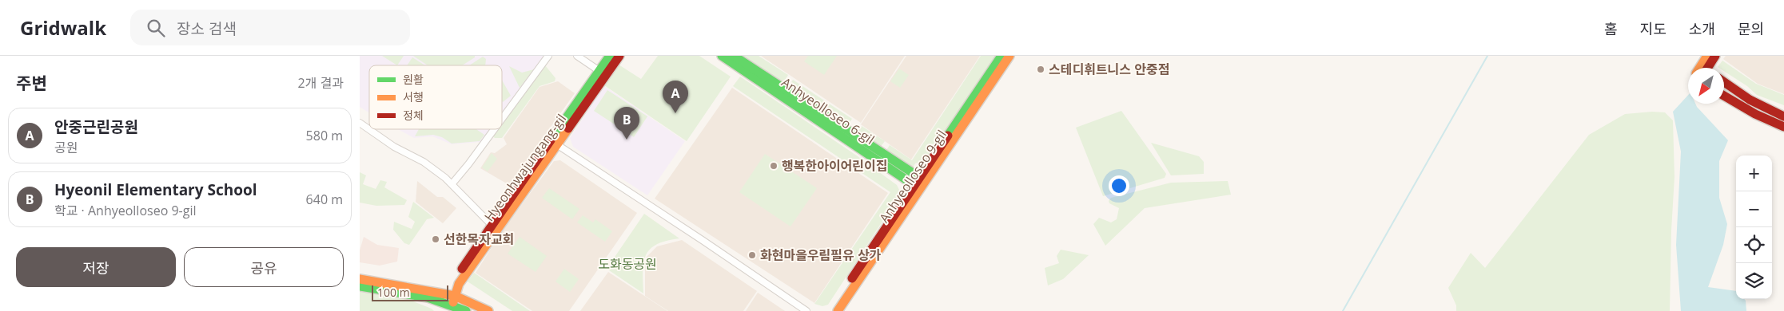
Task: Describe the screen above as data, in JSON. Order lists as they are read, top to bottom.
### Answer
{
  "streets": {
    "street": ["Anhyeolloseo 6-gil", "Hyeonhwajungang-gil", "Anhyeolloseo 9-gil"]
  },
  "crossings": [
    ["Anhyeolloseo 6-gil", "Anhyeolloseo 9-gil"]
  ],
  "parks": ["도화동공원"],
  "places": [
    "스테디휘트니스 안중점",
    "행복한아이어린이집",
    "선한목자교회",
    "화현마을우림필유 상가"
  ],
  "legend": ["원활", "서행", "정체"],
  "scale_bar": "100 m",
  "north": "bottom left",
  "page": {
    "header": "Gridwalk",
    "search": "장소 검색",
    "nav": [
      "홈",
      "지도",
      "소개",
      "문의"
    ],
    "heading": ["주변", "2개 결과"],
    "pins": ["A", "B"],
    "list": [
      {
        "mark": "A",
        "name": "안중근린공원",
        "note": "공원",
        "value": "580 m"
      },
      {
        "mark": "B",
        "name": "Hyeonil Elementary School",
        "note": "학교 · Anhyeolloseo 9-gil",
        "value": "640 m"
      }
    ],
    "map_buttons": ["+", "−"],
    "buttons": ["저장", "공유"],
    "scale": "100 m"
  }
}
